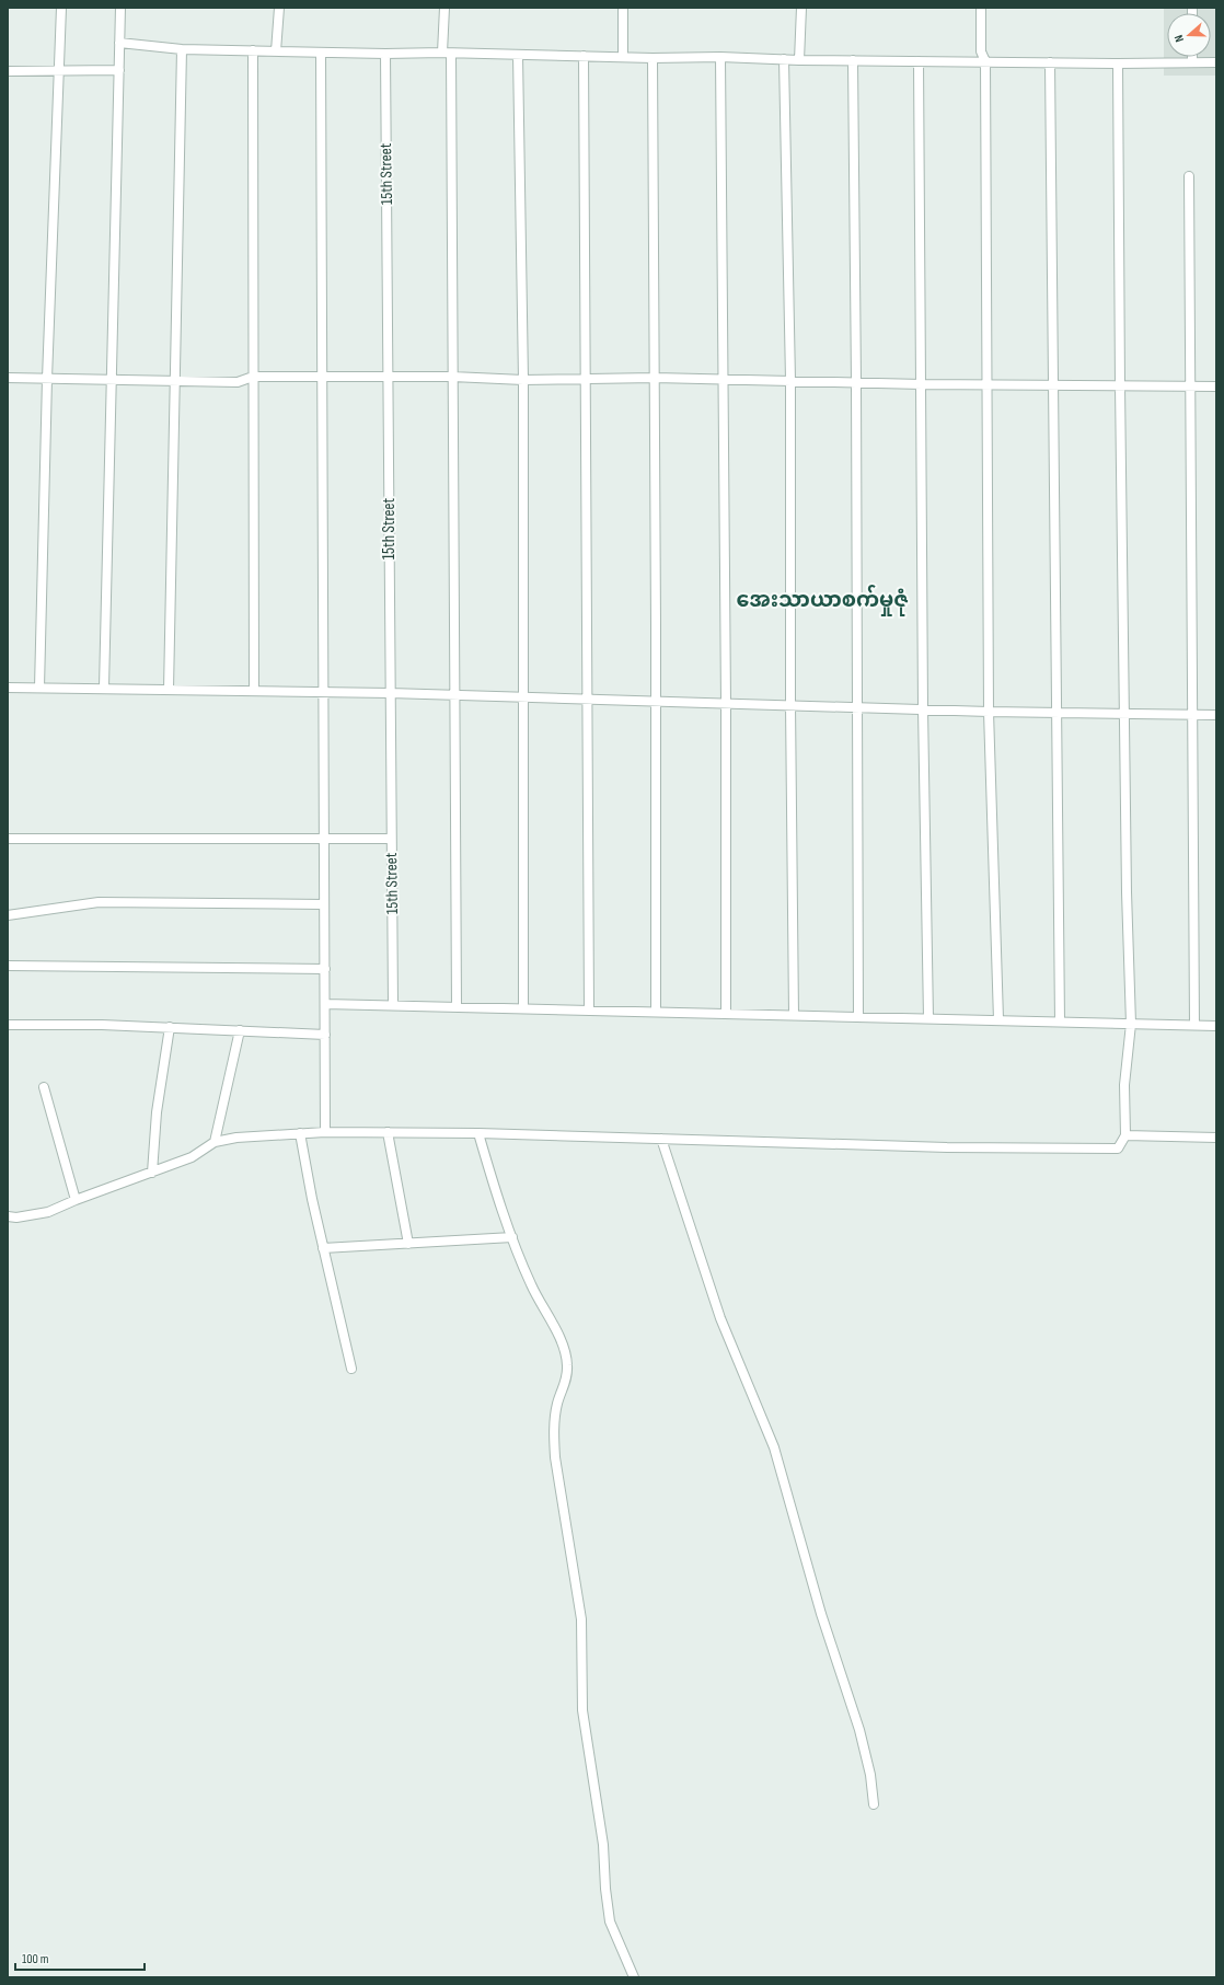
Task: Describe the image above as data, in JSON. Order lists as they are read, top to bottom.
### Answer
{
  "streets": {
    "street": ["15th Street"]
  },
  "districts": ["အေးသာယာစက်မှုဇုံ"],
  "scale_bar": "100 m",
  "north": "left"
}
